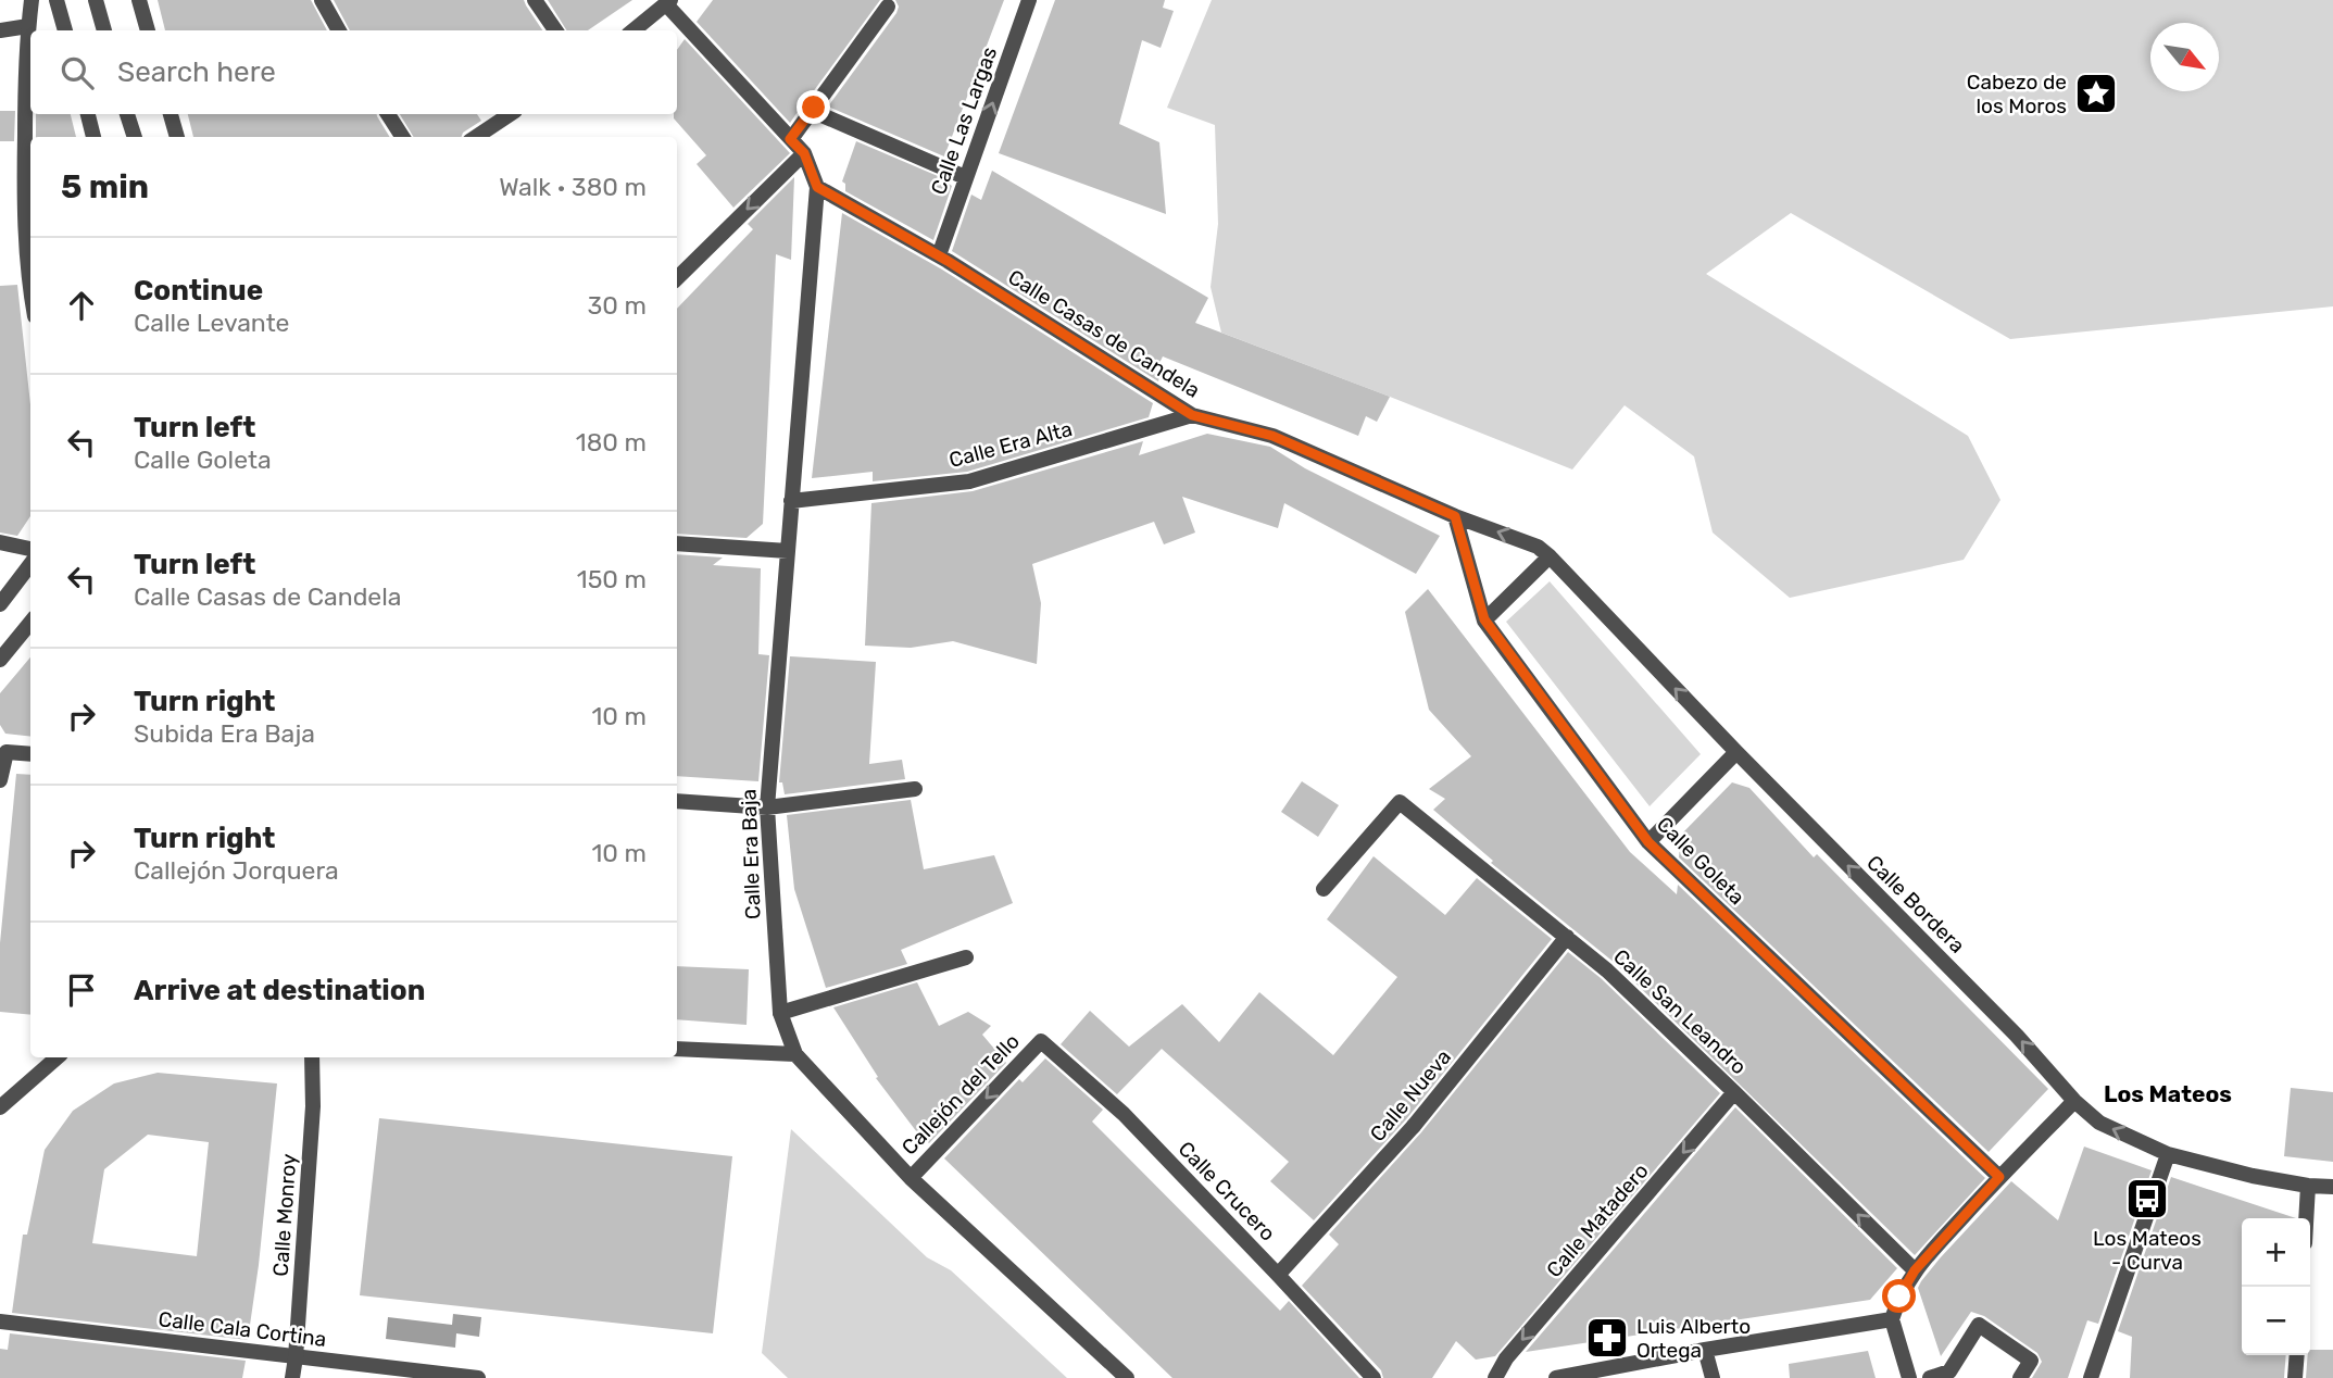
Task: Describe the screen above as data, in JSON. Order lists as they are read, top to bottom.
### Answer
{
  "streets": {
    "street": [
      "Calle Las Largas",
      "Calle Casas de Candela",
      "Calle Era Alta",
      "Calle Era Baja",
      "Calle Goleta",
      "Calle Bordera",
      "Calle San Leandro",
      "Callejón del Tello",
      "Calle Nueva",
      "Calle Crucero",
      "Calle Monroy",
      "Calle Matadero",
      "Calle Cala Cortina"
    ]
  },
  "crossings": [
    ["Calle Las Largas", "Calle Casas de Candela"],
    ["Calle Casas de Candela", "Calle Era Alta"],
    ["Calle Casas de Candela", "Calle Era Baja"],
    ["Calle Casas de Candela", "Calle Goleta"],
    ["Calle Casas de Candela", "Calle Bordera"],
    ["Calle Era Alta", "Calle Era Baja"],
    ["Calle Era Baja", "Callejón del Tello"],
    ["Calle San Leandro", "Calle Nueva"],
    ["Calle San Leandro", "Calle Matadero"],
    ["Callejón del Tello", "Calle Crucero"],
    ["Calle Nueva", "Calle Crucero"],
    ["Calle Monroy", "Calle Cala Cortina"]
  ],
  "one_way": [
    "Calle Las Largas",
    "Calle Bordera",
    "Callejón del Tello",
    "Calle Matadero"
  ],
  "districts": ["Los Mateos"],
  "places": {
    "place": ["Cabezo de los Moros"],
    "bus stop": ["Los Mateos - Curva"],
    "pharmacy": ["Luis Alberto Ortega"]
  },
  "north": "bottom right",
  "page": {
    "search": "Search here",
    "heading": ["5 min", "Walk · 380 m"],
    "list": [
      ["Continue", "Calle Levante", "30 m"],
      ["Turn left", "Calle Goleta", "180 m"],
      ["Turn left", "Calle Casas de Candela", "150 m"],
      ["Turn right", "Subida Era Baja", "10 m"],
      ["Turn right", "Callejón Jorquera", "10 m"],
      "Arrive at destination"
    ],
    "map_buttons": ["+", "−"]
  }
}
